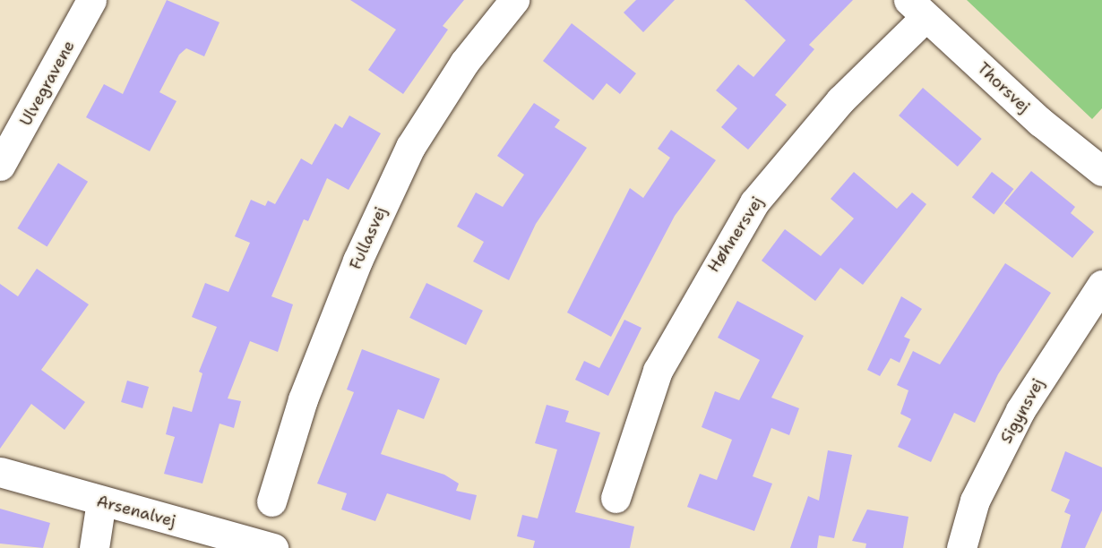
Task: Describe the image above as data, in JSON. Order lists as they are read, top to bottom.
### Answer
{
  "streets": {
    "street": [
      "Ulvegravene",
      "Thorsvej",
      "Høhnersvej",
      "Fullasvej",
      "Sigynsvej",
      "Arsenalvej"
    ]
  },
  "crossings": [
    ["Thorsvej", "Høhnersvej"]
  ]
}
